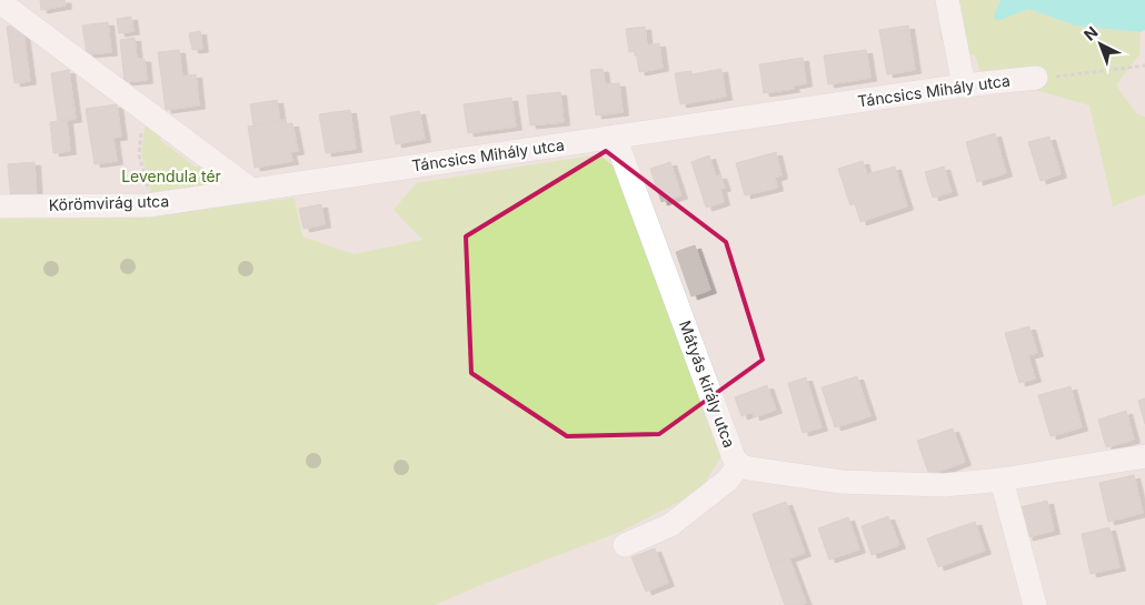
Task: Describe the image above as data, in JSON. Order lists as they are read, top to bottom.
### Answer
{
  "streets": {
    "street": ["Táncsics Mihály utca", "Körömvirág utca", "Mátyás király utca"]
  },
  "crossings": [
    ["Táncsics Mihály utca", "Körömvirág utca"],
    ["Táncsics Mihály utca", "Mátyás király utca"]
  ],
  "parks": ["Levendula tér"],
  "north": "top left"
}
